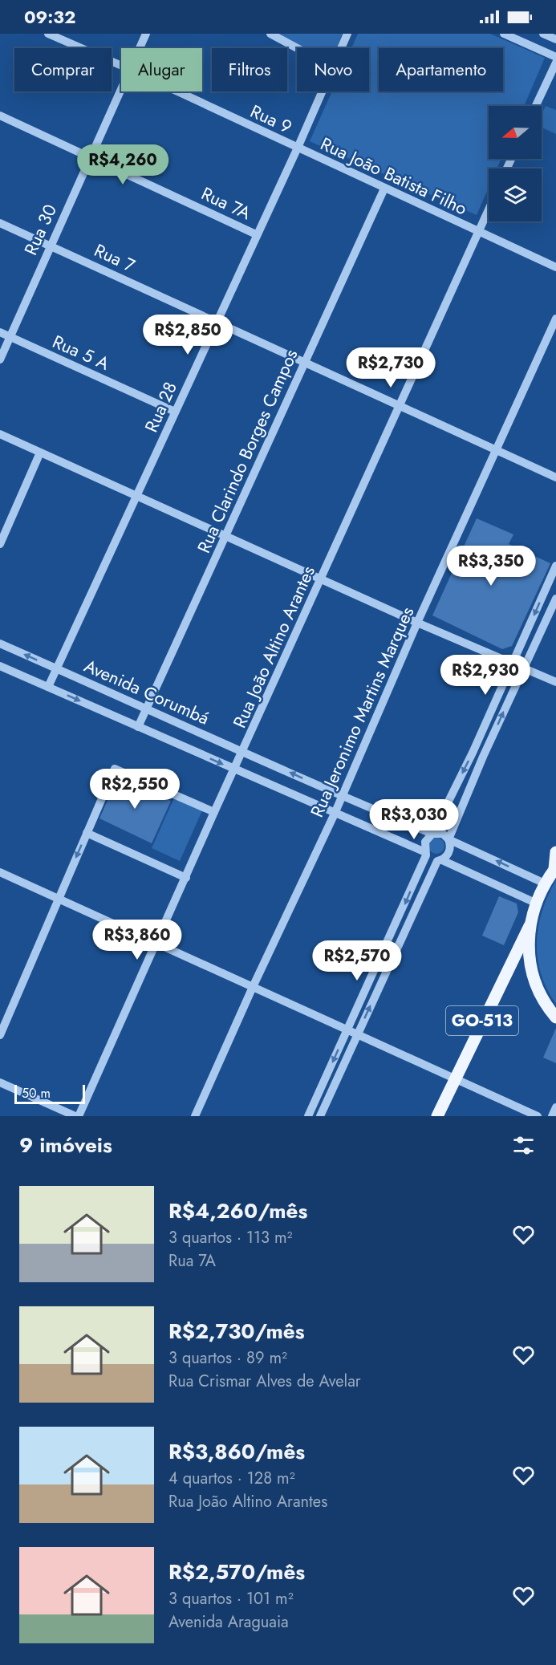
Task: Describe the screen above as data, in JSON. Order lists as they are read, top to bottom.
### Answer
{
  "streets": {
    "main road": ["GO-513"],
    "street": [
      "Rua 9",
      "Rua João Batista Filho",
      "Rua 7A",
      "Rua 30",
      "Rua 7",
      "Rua 5 A",
      "Rua 28",
      "Rua Clarindo Borges Campos",
      "Rua João Altino Arantes",
      "Avenida Corumbá",
      "Rua Jeronimo Martins Marques"
    ]
  },
  "crossings": [
    ["Rua 9", "Rua João Batista Filho"],
    ["Rua 9", "Rua 28"],
    ["Rua João Batista Filho", "Rua 28"],
    ["Rua João Batista Filho", "Rua Clarindo Borges Campos"],
    ["Rua João Batista Filho", "Rua João Altino Arantes"],
    ["Rua 7A", "Rua 30"],
    ["Rua 7A", "Rua 28"],
    ["Rua 30", "Rua 7"],
    ["Rua 30", "Rua 5 A"],
    ["Rua 7", "Rua 28"],
    ["Rua 7", "Rua Clarindo Borges Campos"],
    ["Rua 7", "Rua João Altino Arantes"],
    ["Rua 7", "Rua Jeronimo Martins Marques"],
    ["Rua 5 A", "Rua 28"],
    ["Rua 28", "Avenida Corumbá"],
    ["Rua Clarindo Borges Campos", "Avenida Corumbá"],
    ["Rua João Altino Arantes", "Avenida Corumbá"],
    ["Avenida Corumbá", "Rua Jeronimo Martins Marques"]
  ],
  "scale_bar": "50 m",
  "north": "left",
  "page": {
    "status": "09:32",
    "chip": [
      "Comprar",
      "Alugar",
      "Filtros",
      "Novo",
      "Apartamento"
    ],
    "price": [
      "R$4,260",
      "R$2,850",
      "R$2,730",
      "R$3,350",
      "R$2,930",
      "R$2,550",
      "R$3,030",
      "R$3,860",
      "R$2,570"
    ],
    "scale": "50 m",
    "heading": "9 imóveis",
    "list": [
      {
        "name": "R$4,260/mês",
        "note": "3 quartos · 113 m² · Rua 7A"
      },
      {
        "name": "R$2,730/mês",
        "note": "3 quartos · 89 m² · Rua Crismar Alves de Avelar"
      },
      {
        "name": "R$3,860/mês",
        "note": "4 quartos · 128 m² · Rua João Altino Arantes"
      },
      {
        "name": "R$2,570/mês",
        "note": "3 quartos · 101 m² · Avenida Araguaia"
      }
    ]
  }
}
